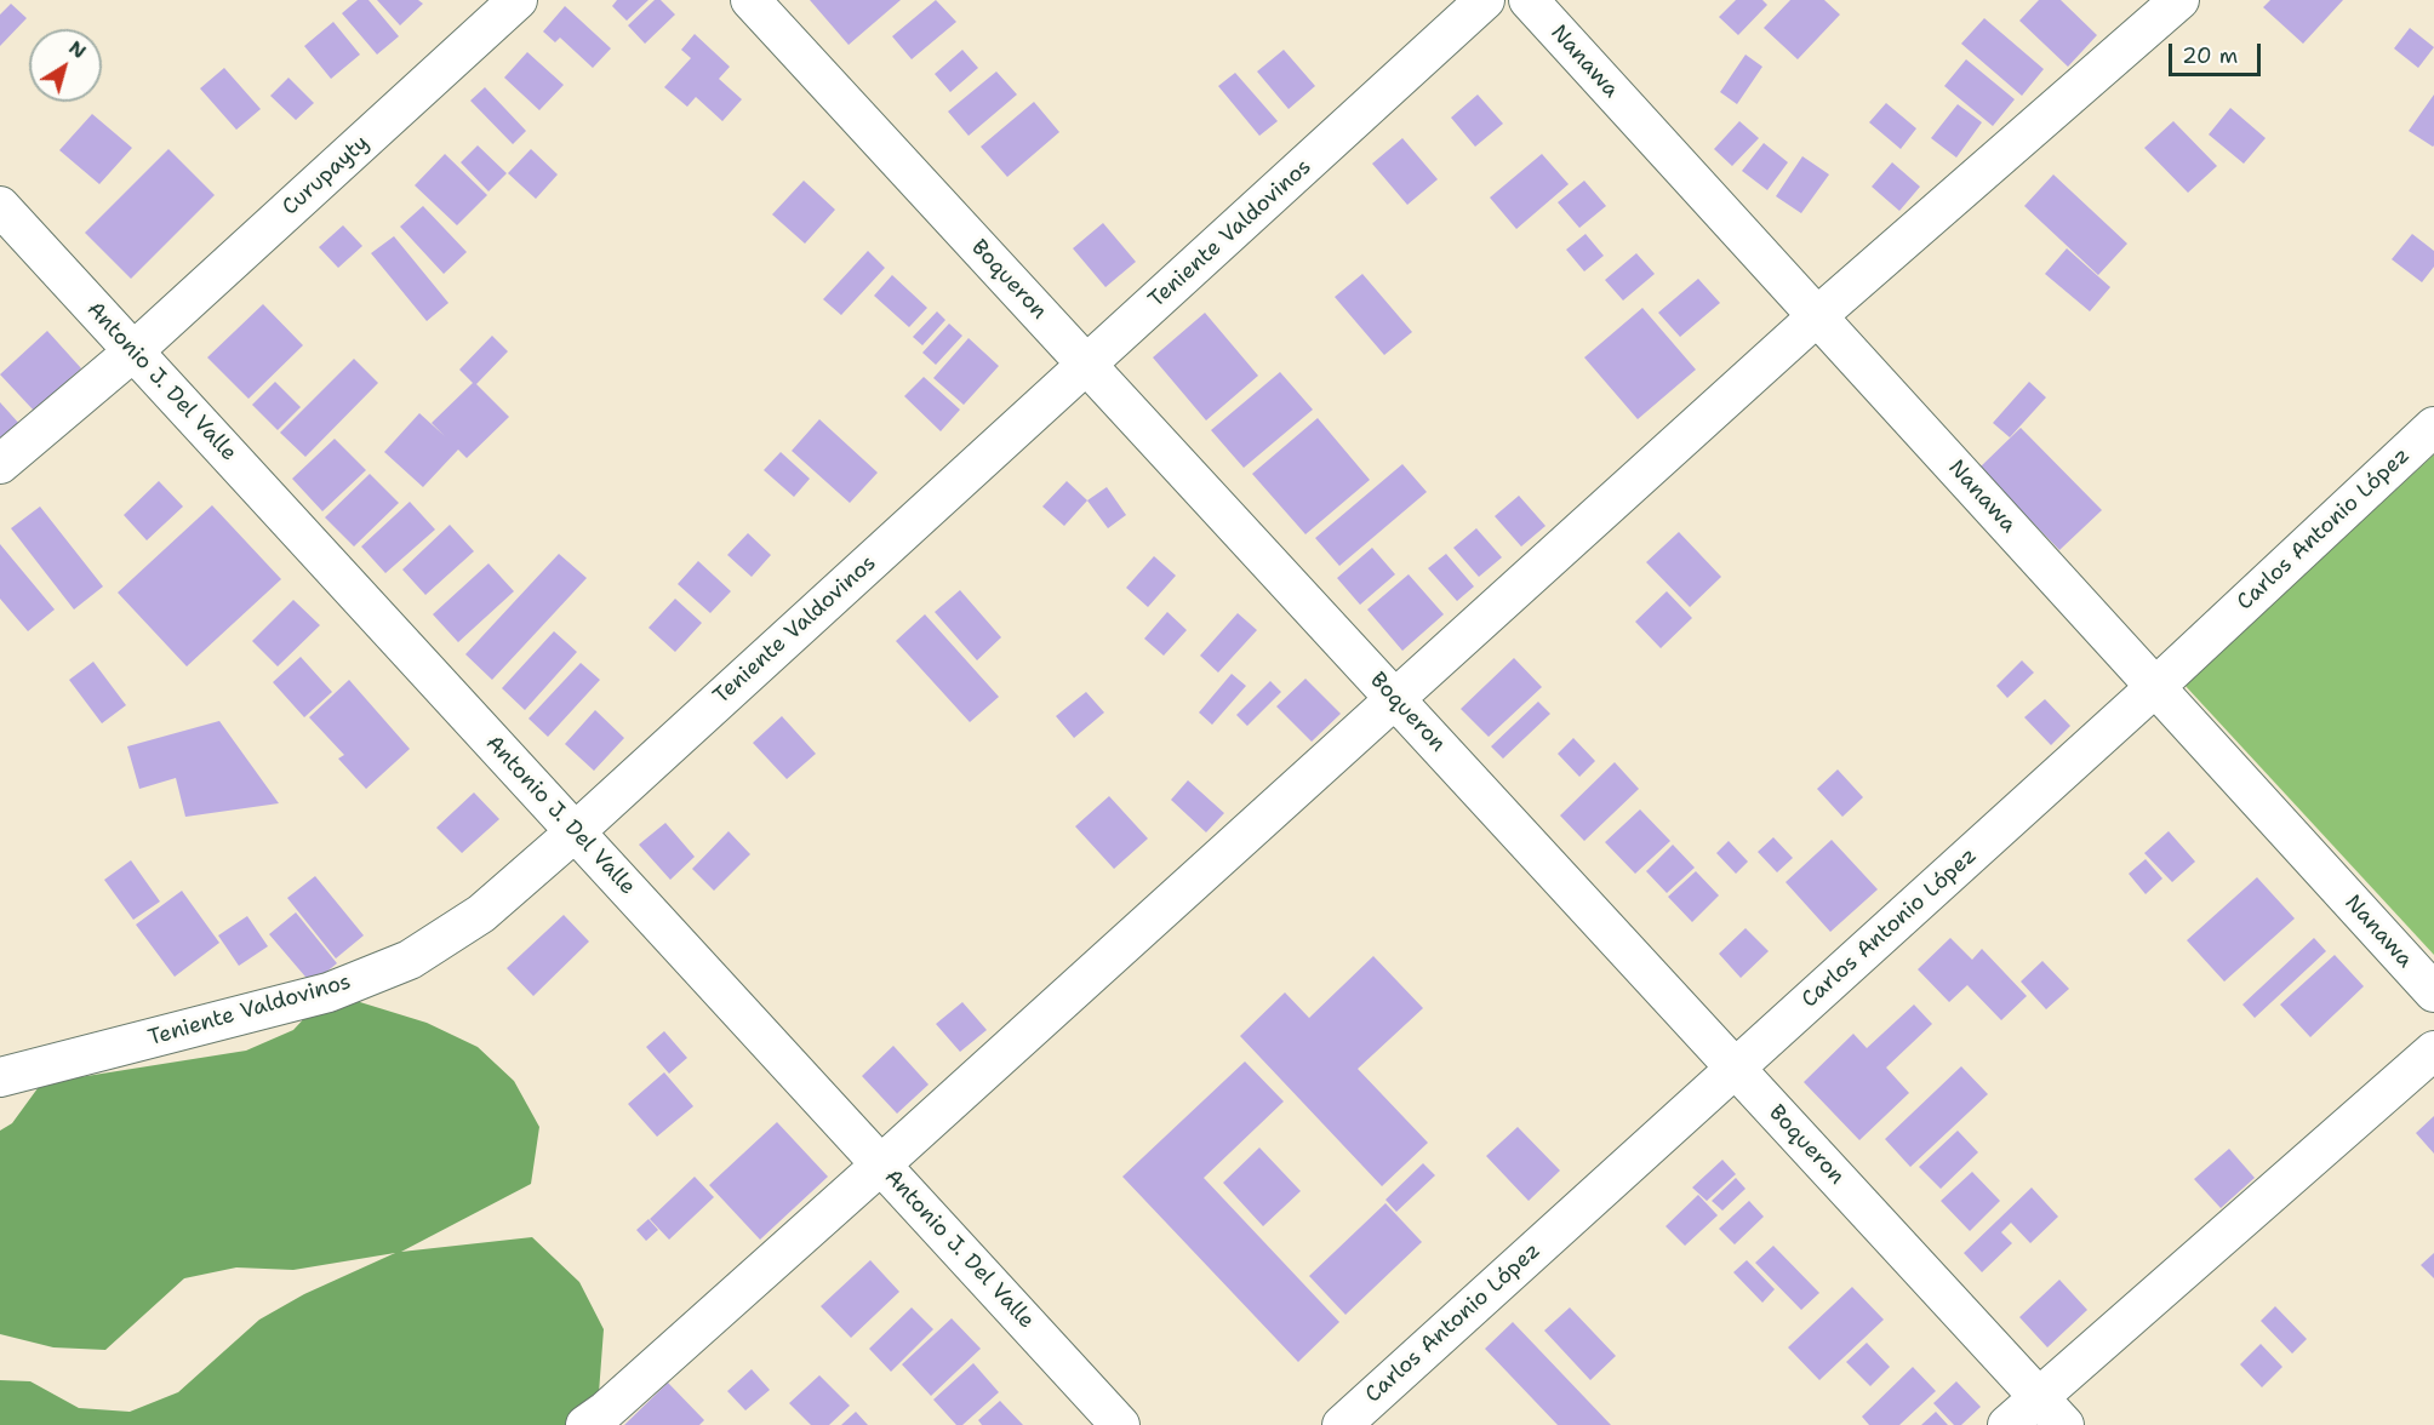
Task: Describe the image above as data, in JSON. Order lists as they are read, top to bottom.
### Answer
{
  "streets": {
    "street": [
      "Nanawa",
      "Curupayty",
      "Teniente Valdovinos",
      "Boqueron",
      "Antonio J. Del Valle",
      "Carlos Antonio López"
    ]
  },
  "crossings": [
    ["Nanawa", "Carlos Antonio López"],
    ["Curupayty", "Antonio J. Del Valle"],
    ["Teniente Valdovinos", "Boqueron"],
    ["Teniente Valdovinos", "Antonio J. Del Valle"],
    ["Boqueron", "Carlos Antonio López"]
  ],
  "scale_bar": "20 m",
  "north": "top right"
}
